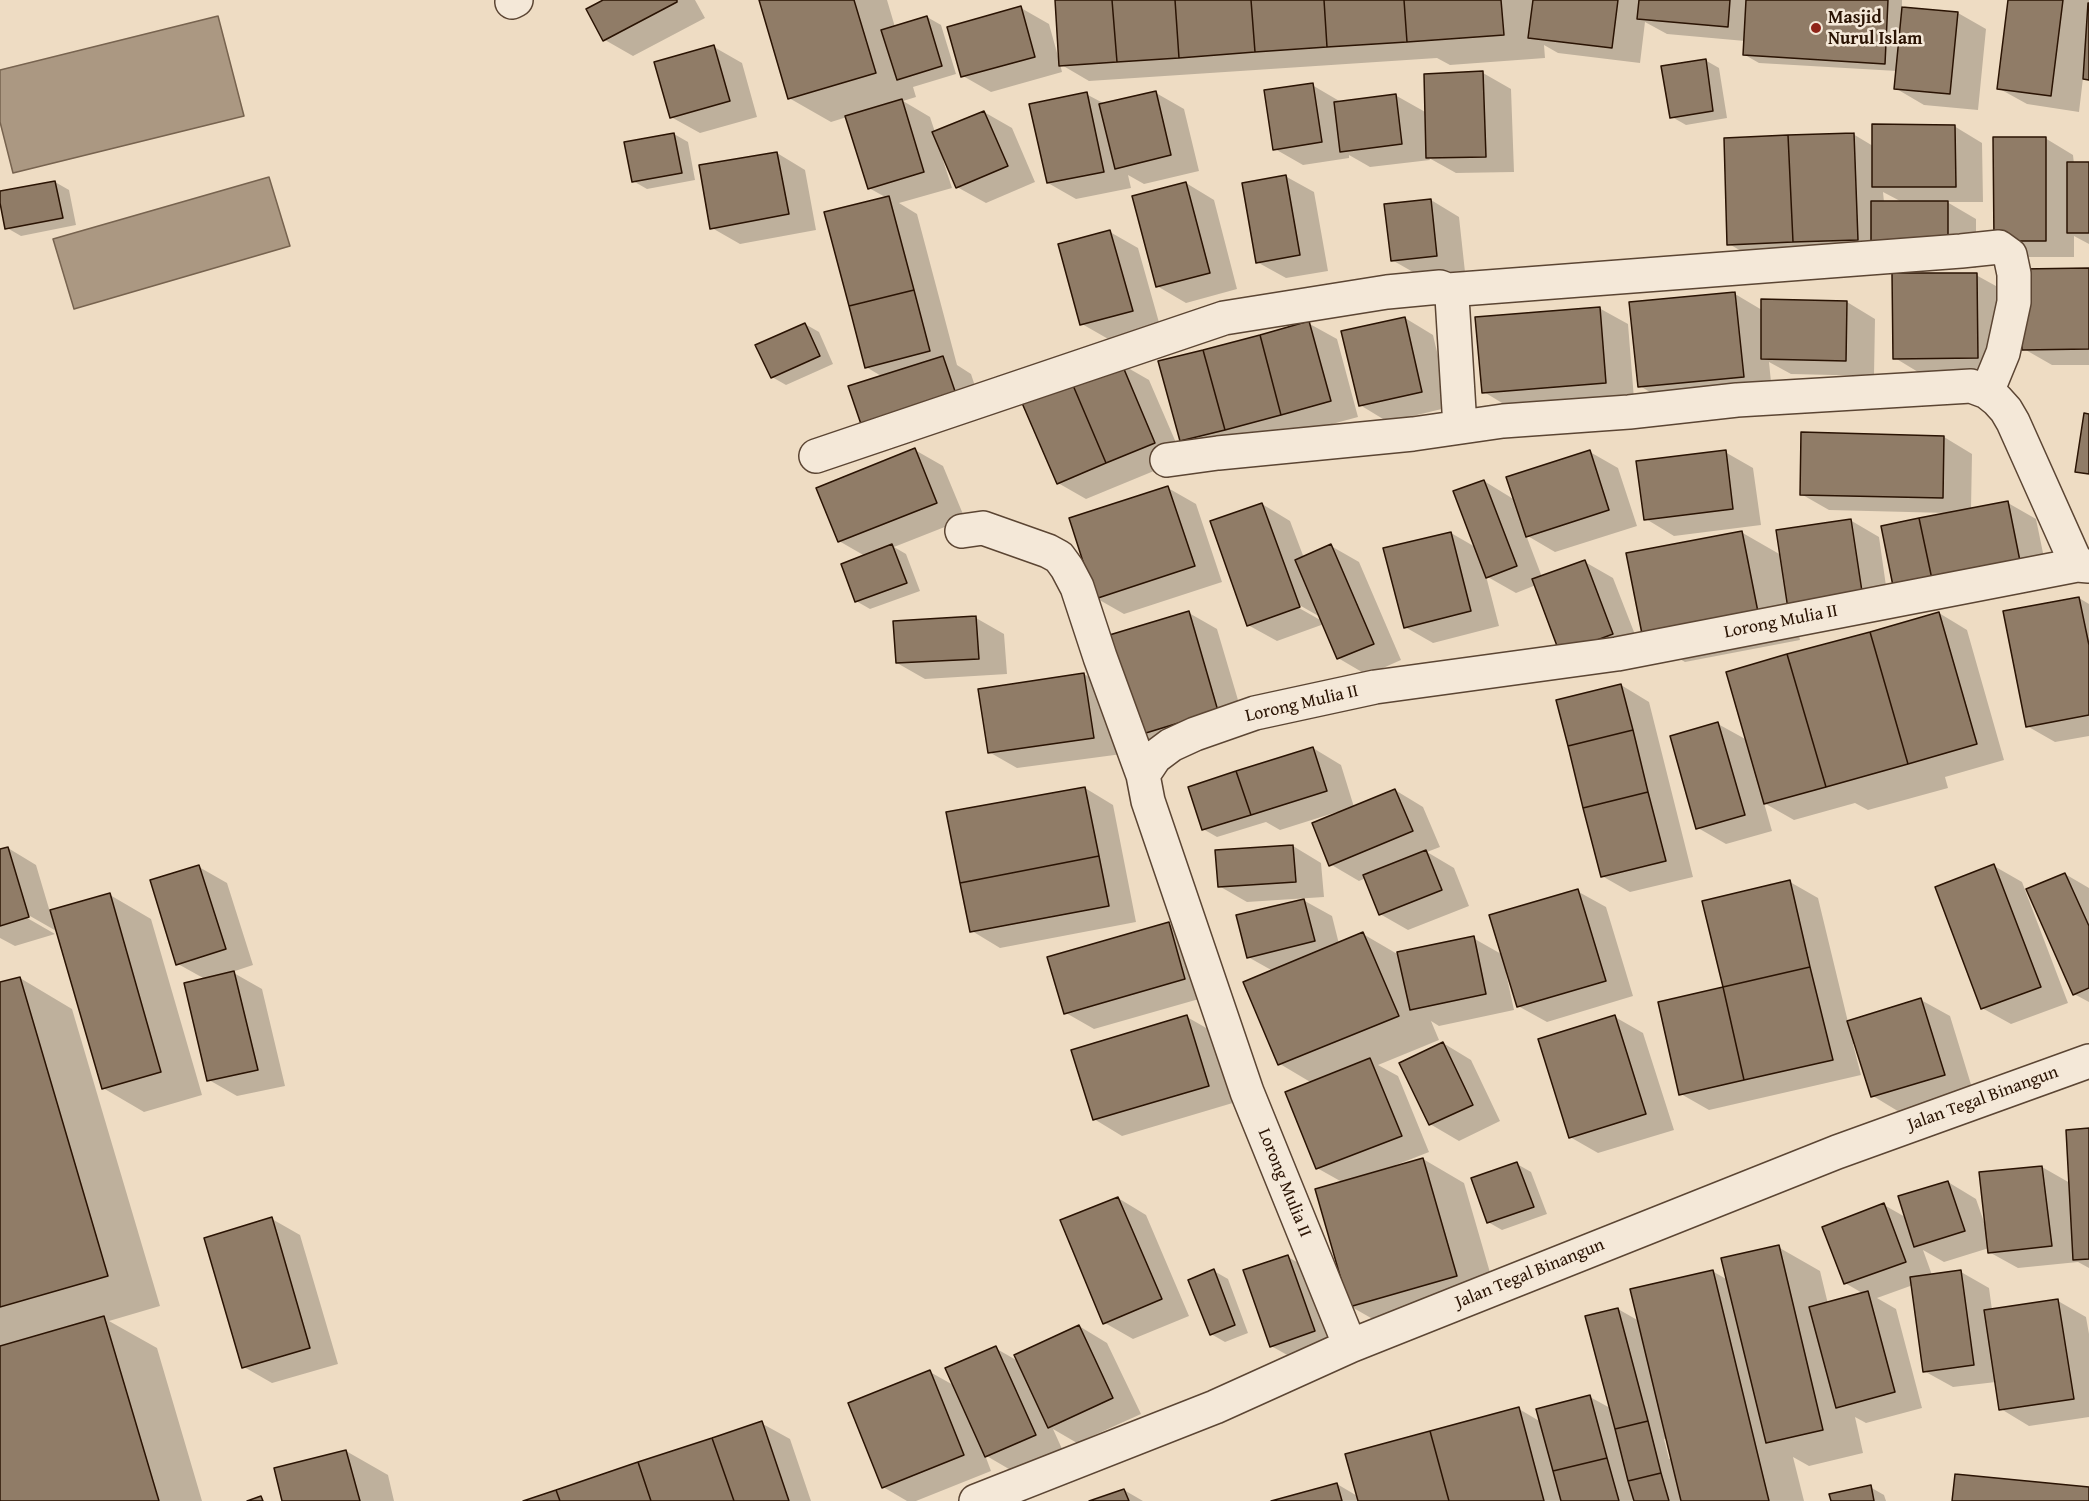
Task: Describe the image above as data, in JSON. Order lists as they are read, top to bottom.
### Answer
{
  "streets": {
    "street": ["Lorong Mulia II", "Jalan Tegal Binangun"]
  },
  "crossings": [
    ["Lorong Mulia II", "Jalan Tegal Binangun"]
  ],
  "places": ["Masjid Nurul Islam"]
}
